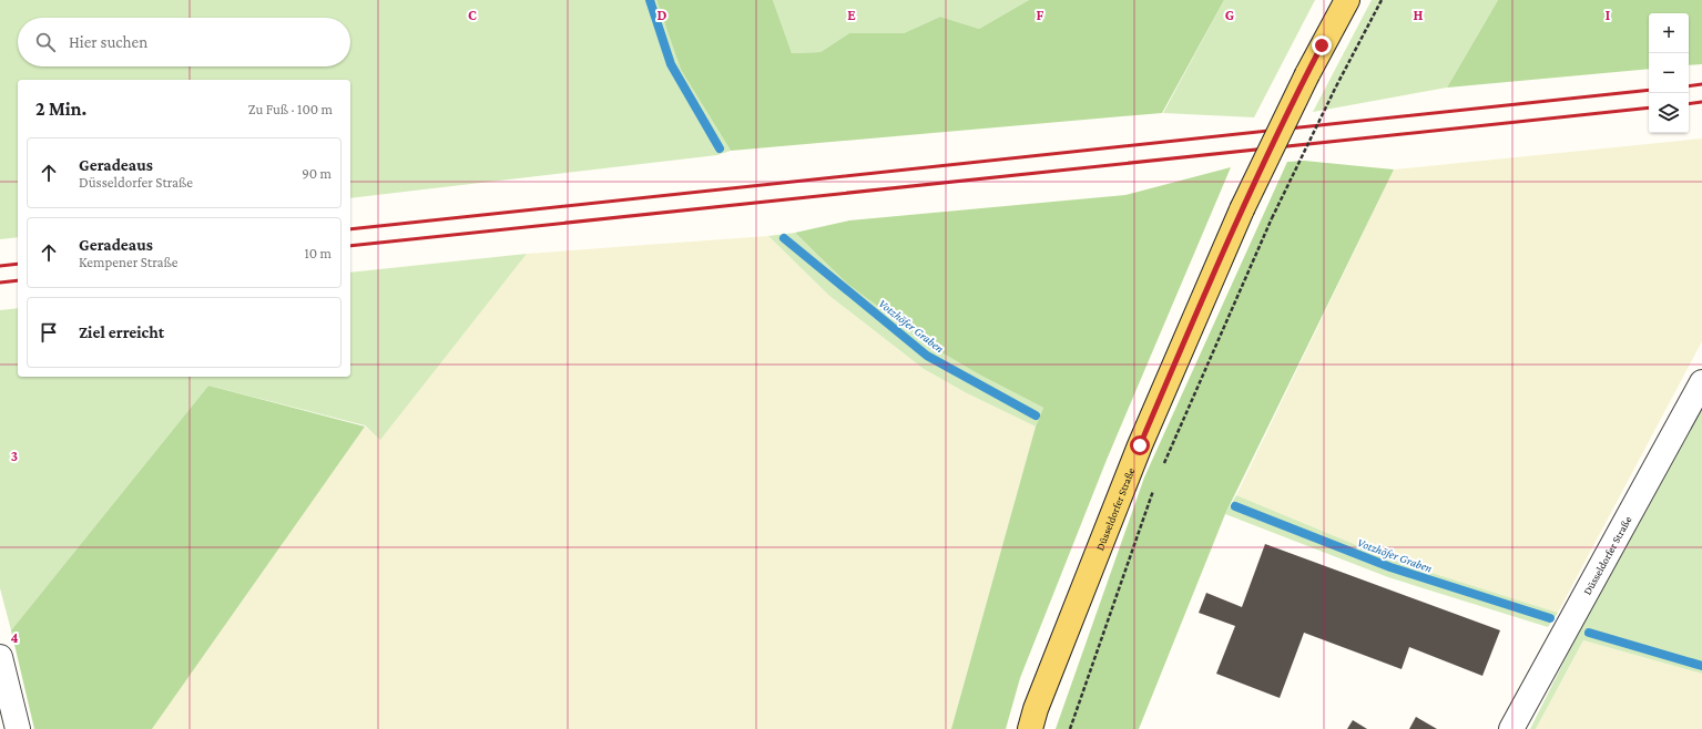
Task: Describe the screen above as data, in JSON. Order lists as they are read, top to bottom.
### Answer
{
  "streets": {
    "main road": ["Düsseldorfer Straße"]
  },
  "water": ["Votzhöfer Graben"],
  "page": {
    "map_buttons": ["+", "−"],
    "search": "Hier suchen",
    "heading": ["2 Min.", "Zu Fuß · 100 m"],
    "list": [
      ["Geradeaus", "Düsseldorfer Straße", "90 m"],
      ["Geradeaus", "Kempener Straße", "10 m"],
      "Ziel erreicht"
    ]
  },
  "grid": {
    "columns": [
      "C",
      "D",
      "E",
      "F",
      "G",
      "H",
      "I"
    ],
    "rows": ["3", "4"]
  }
}
